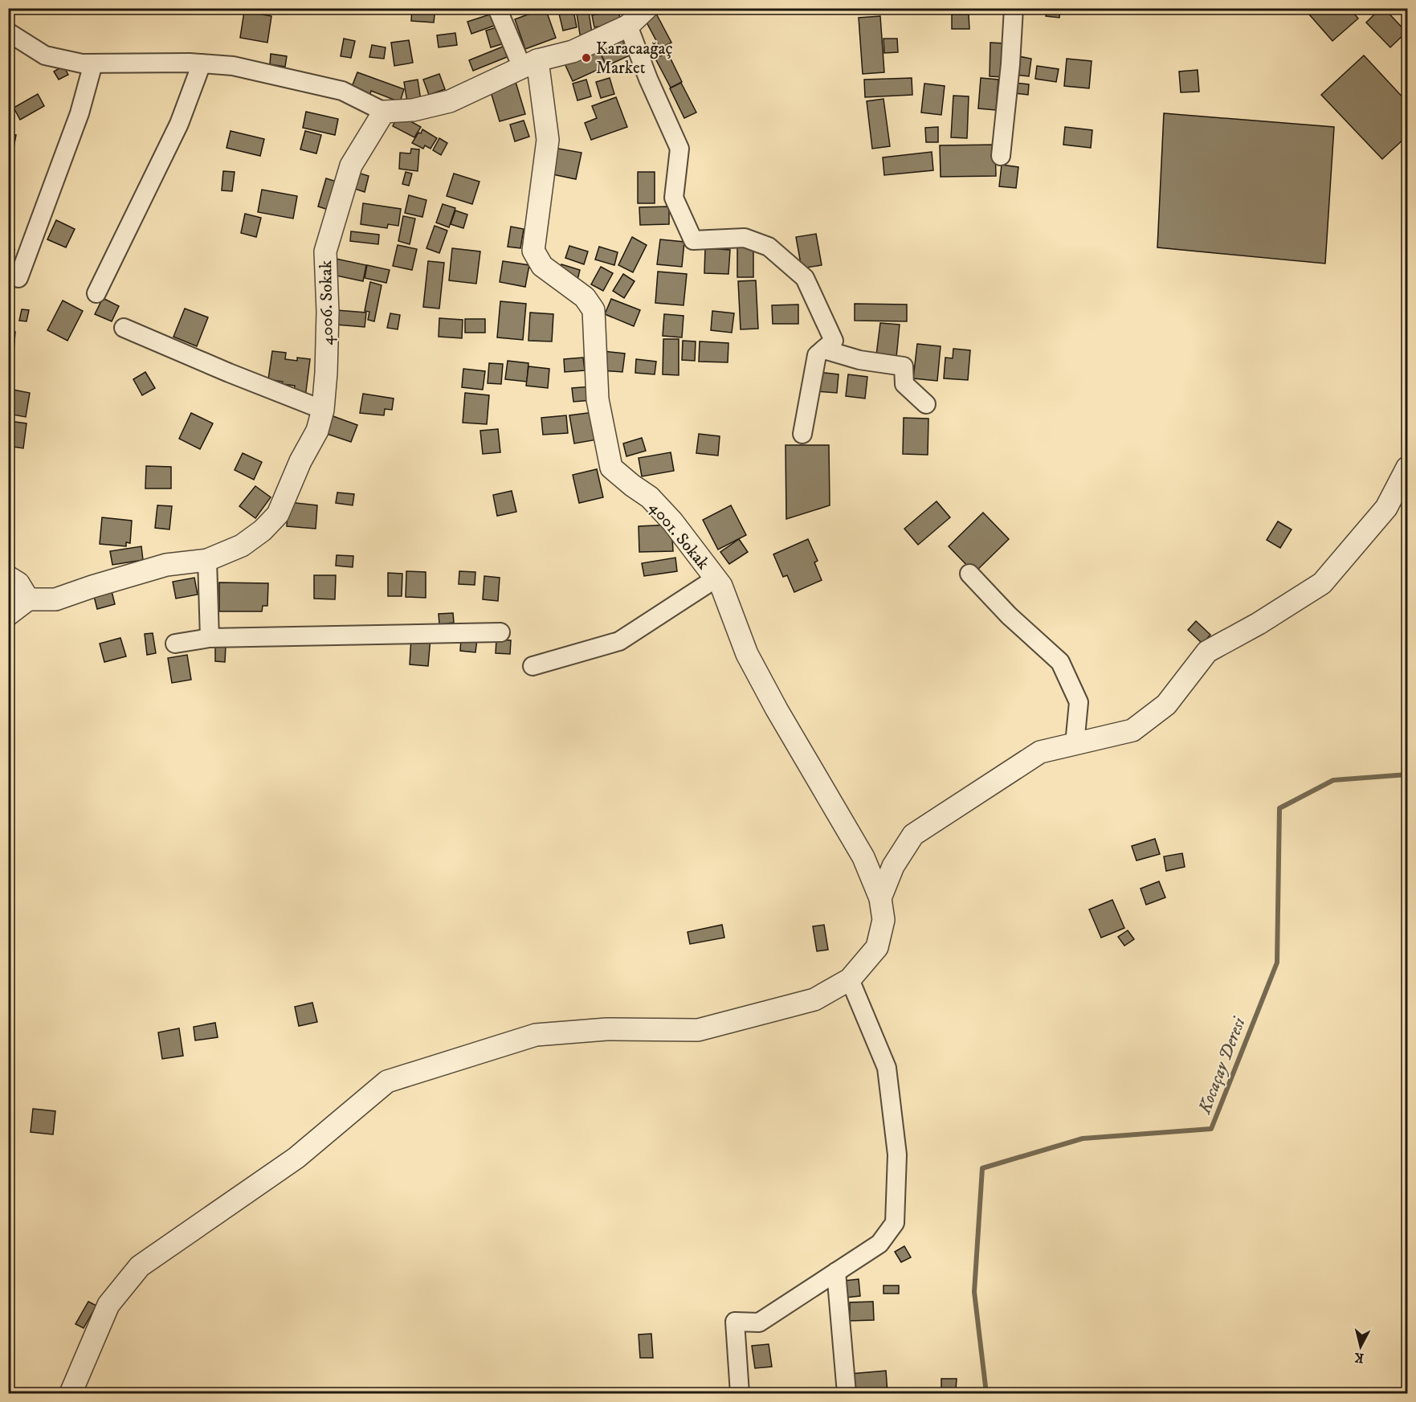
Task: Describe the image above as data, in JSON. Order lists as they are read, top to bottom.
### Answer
{
  "streets": {
    "street": ["4006. Sokak", "4001. Sokak"]
  },
  "water": ["Kocaçay Deresi"],
  "places": ["Karacaağaç Market"],
  "north": "bottom"
}
